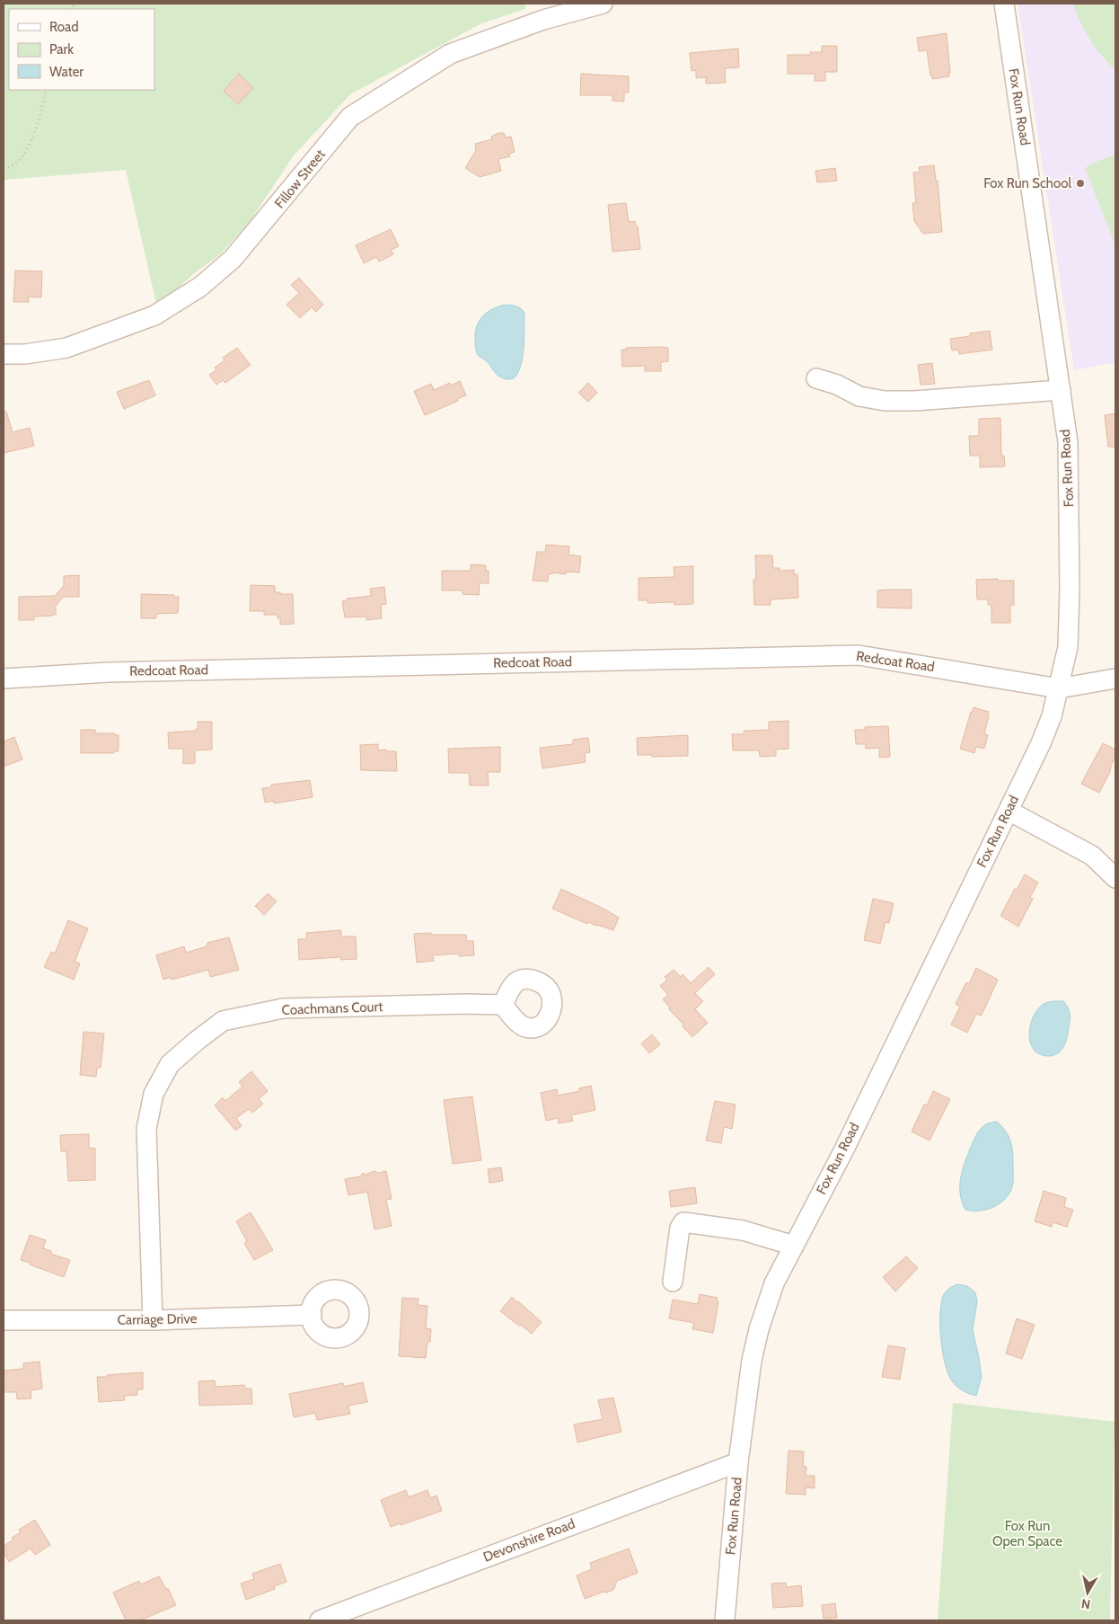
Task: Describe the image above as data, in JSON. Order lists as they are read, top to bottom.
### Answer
{
  "streets": {
    "street": [
      "Fox Run Road",
      "Fillow Street",
      "Redcoat Road",
      "Coachmans Court",
      "Carriage Drive",
      "Devonshire Road"
    ]
  },
  "crossings": [
    ["Fox Run Road", "Redcoat Road"],
    ["Fox Run Road", "Devonshire Road"],
    ["Coachmans Court", "Carriage Drive"]
  ],
  "parks": ["Fox Run Open Space"],
  "places": ["Fox Run School"],
  "legend": ["Road", "Park", "Water"],
  "north": "bottom"
}
